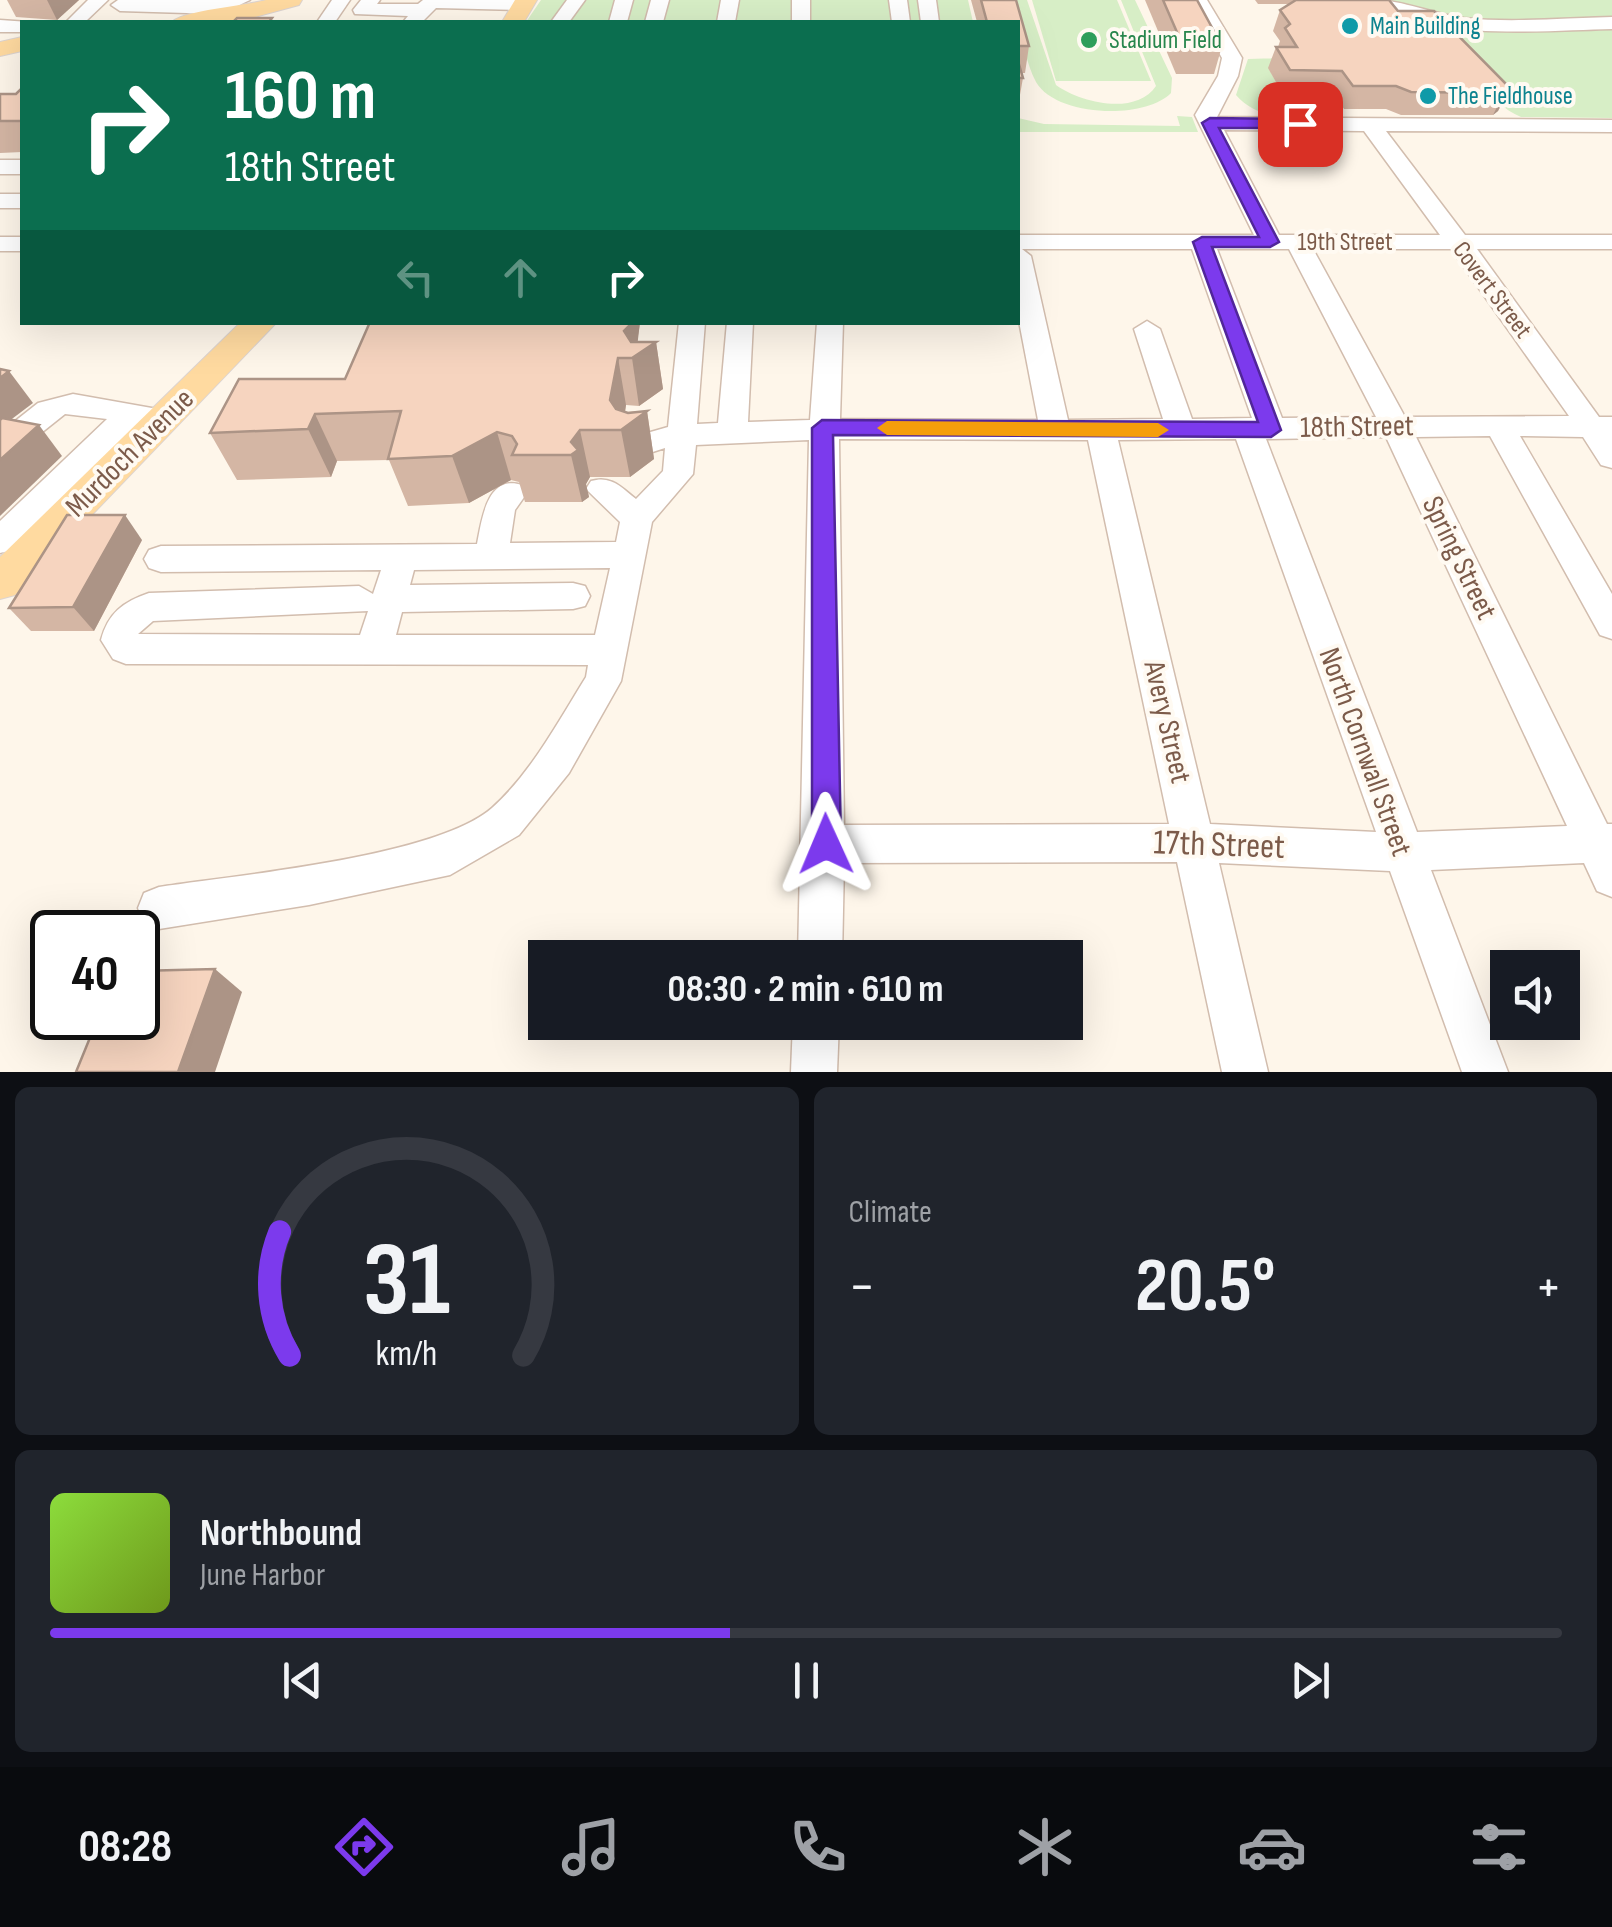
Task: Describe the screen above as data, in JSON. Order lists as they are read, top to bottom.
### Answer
{
  "streets": {
    "main road": ["Murdoch Avenue"],
    "street": [
      "19th Street",
      "Covert Street",
      "18th Street",
      "Spring Street",
      "Avery Street",
      "North Cornwall Street",
      "17th Street"
    ]
  },
  "crossings": [
    ["19th Street", "Covert Street"],
    ["19th Street", "Spring Street"],
    ["19th Street", "North Cornwall Street"],
    ["Covert Street", "18th Street"],
    ["18th Street", "Spring Street"],
    ["18th Street", "Avery Street"],
    ["18th Street", "North Cornwall Street"],
    ["Spring Street", "17th Street"],
    ["Avery Street", "17th Street"],
    ["North Cornwall Street", "17th Street"]
  ],
  "places": ["Main Building", "Stadium Field", "The Fieldhouse"],
  "page": {
    "turn": ["160 m", "18th Street"],
    "limit": "40",
    "trip": "08:30 · 2 min · 610 m",
    "tile": "Climate",
    "heat": ["−", "20.5°", "+"],
    "song": ["Northbound", "June Harbor"],
    "tabs": "08:28",
    "gauge": ["31", "km/h"]
  }
}
